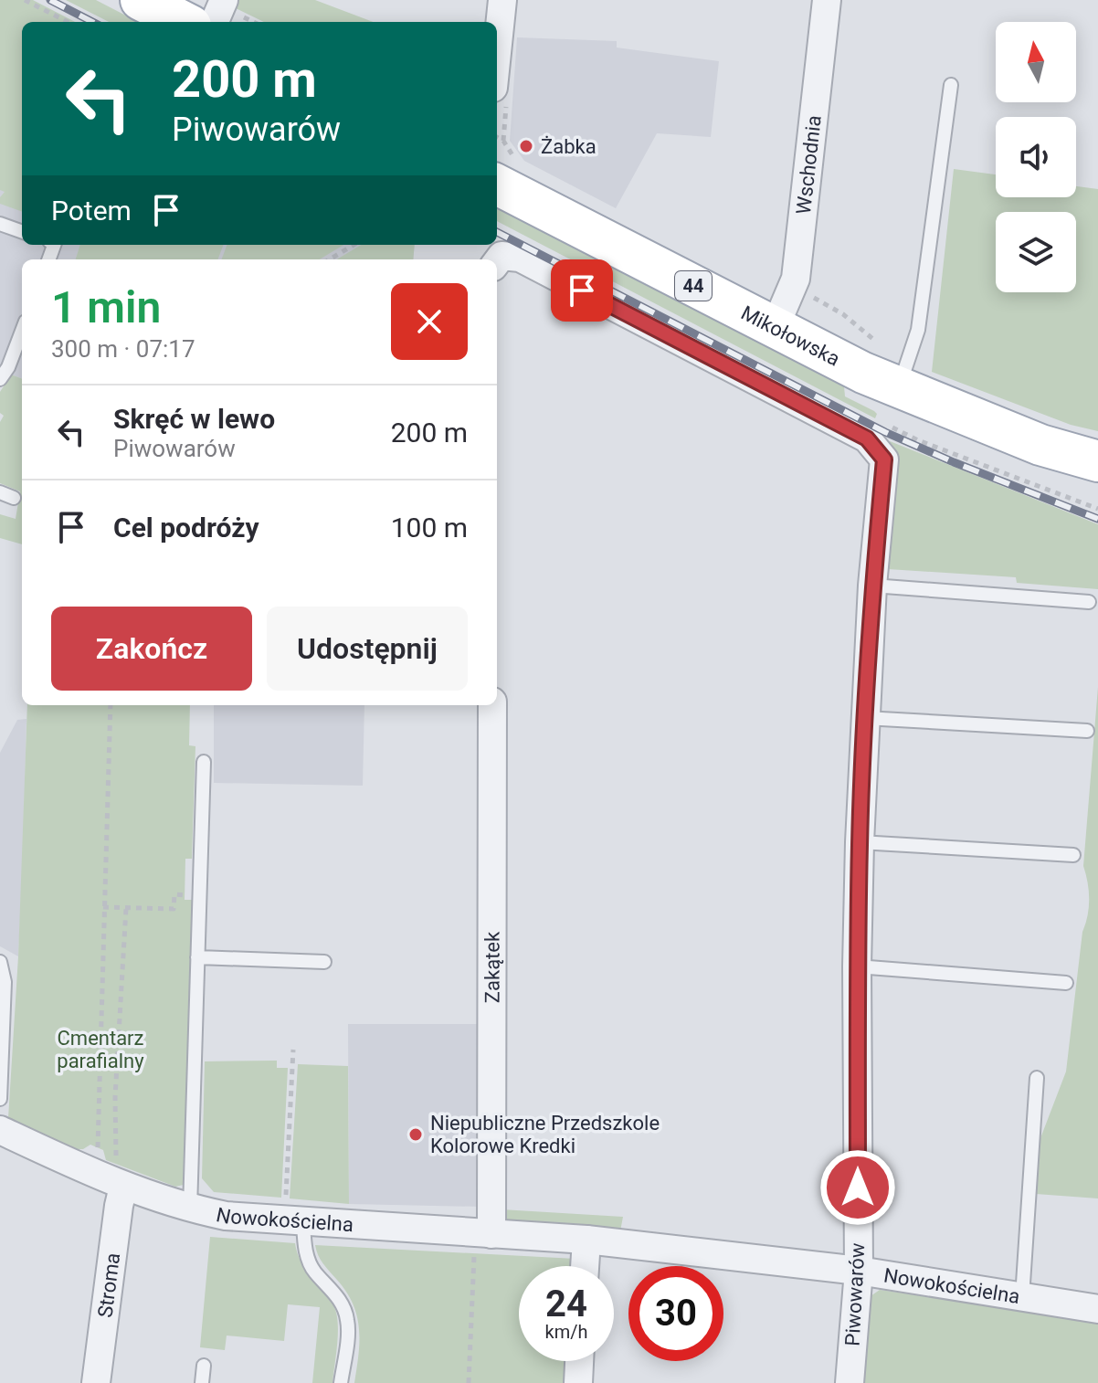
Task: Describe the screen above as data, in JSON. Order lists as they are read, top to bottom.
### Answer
{
  "streets": {
    "main road": ["44", "Mikołowska"],
    "street": [
      "Wschodnia",
      "Zakątek",
      "Nowokościelna",
      "Stroma",
      "Piwowarów"
    ]
  },
  "crossings": [
    ["Wschodnia", "Mikołowska"],
    ["Zakątek", "Nowokościelna"],
    ["Nowokościelna", "Stroma"],
    ["Nowokościelna", "Piwowarów"]
  ],
  "parks": ["Cmentarz parafialny"],
  "places": ["Żabka", "Niepubliczne Przedszkole Kolorowe Kredki"],
  "north": "top",
  "page": {
    "turn": ["200 m", "Piwowarów"],
    "then": "Potem",
    "heading": ["1 min", "300 m · 07:17"],
    "list": [
      {
        "name": "Skręć w lewo",
        "note": "Piwowarów",
        "value": "200 m"
      },
      {
        "name": "Cel podróży",
        "value": "100 m"
      }
    ],
    "buttons": ["Zakończ", "Udostępnij"],
    "speed": "24 km/h",
    "limit": "30"
  }
}
